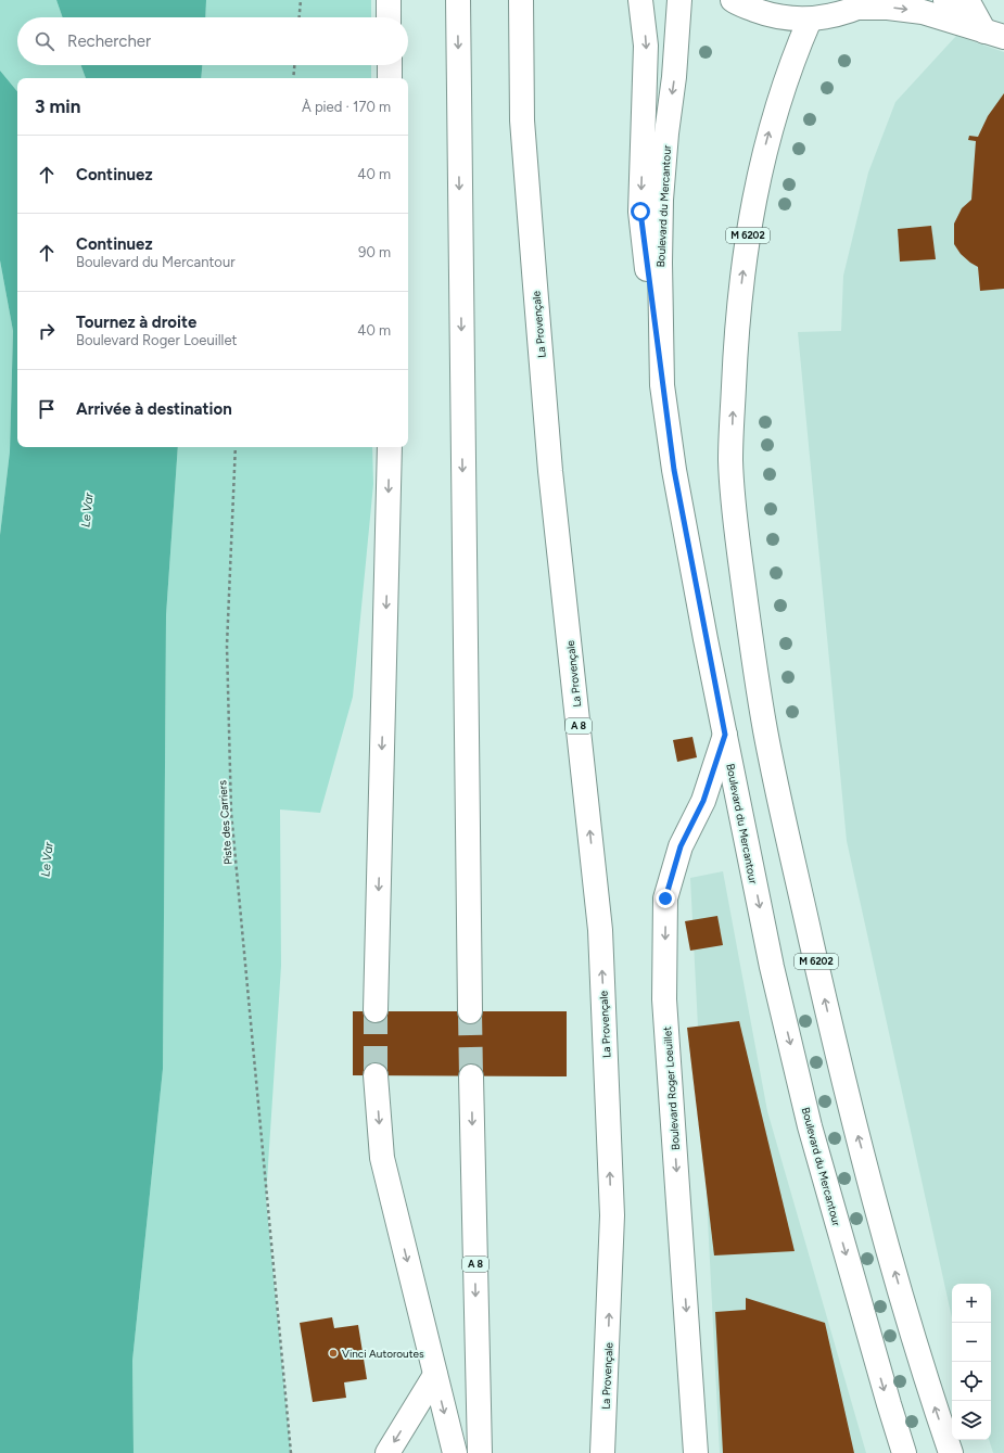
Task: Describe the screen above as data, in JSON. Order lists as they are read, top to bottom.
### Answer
{
  "streets": {
    "main road": [
      "Boulevard du Mercantour",
      "M 6202",
      "La Provençale",
      "A 8",
      "Boulevard Roger Loeuillet"
    ],
    "path": ["Piste des Carriers"]
  },
  "crossings": [
    ["Boulevard du Mercantour", "Boulevard Roger Loeuillet"]
  ],
  "water": ["Le Var"],
  "places": ["Vinci Autoroutes"],
  "page": {
    "search": "Rechercher",
    "heading": ["3 min", "À pied · 170 m"],
    "list": [
      ["Continuez", "40 m"],
      ["Continuez", "Boulevard du Mercantour", "90 m"],
      ["Tournez à droite", "Boulevard Roger Loeuillet", "40 m"],
      "Arrivée à destination"
    ],
    "map_buttons": ["+", "−"]
  }
}
